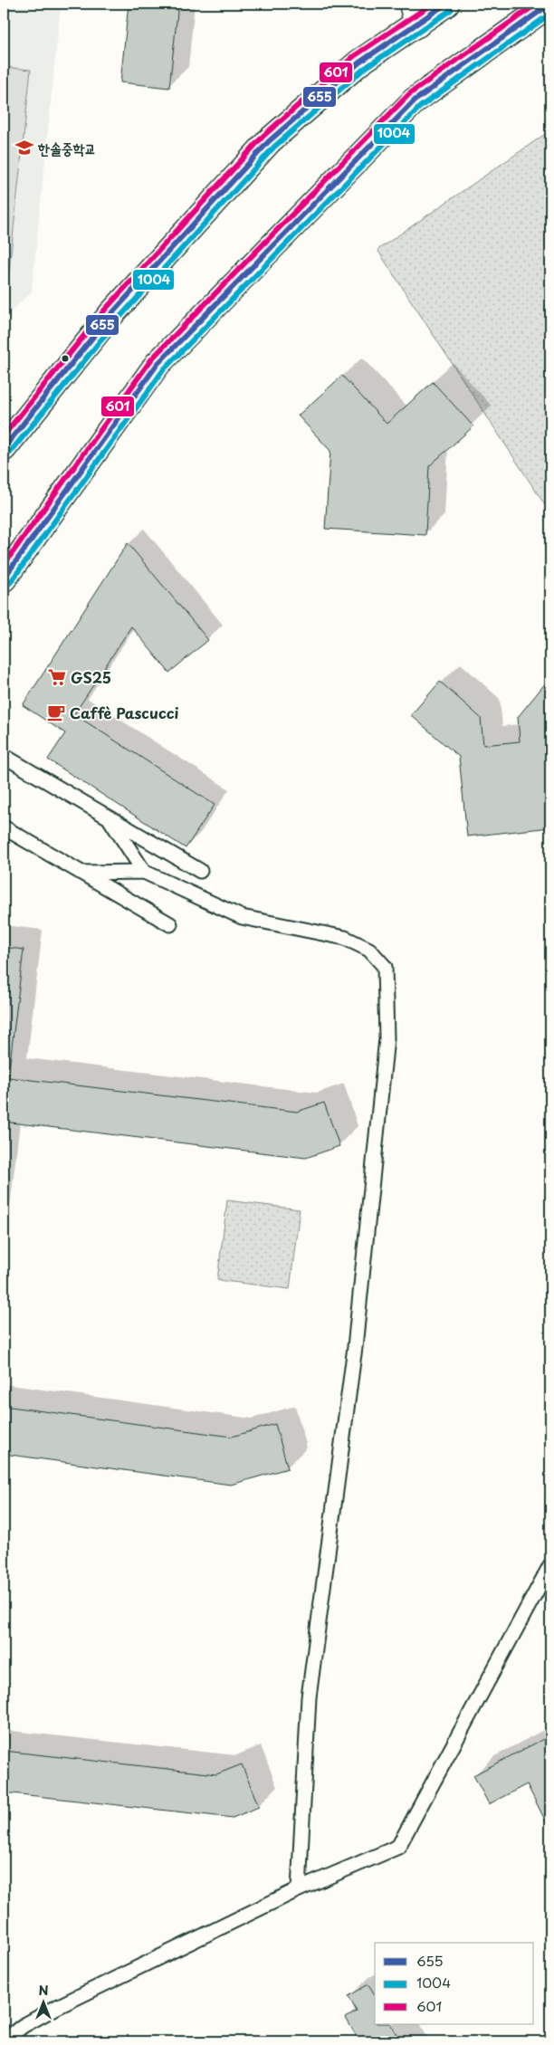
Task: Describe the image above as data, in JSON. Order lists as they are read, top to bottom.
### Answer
{
  "places": {
    "school or university": ["한솔중학교"],
    "supermarket": ["GS25"],
    "cafe": ["Caffè Pascucci"]
  },
  "lines": ["transit line 655", "transit line 601", "transit line 1004"],
  "legend": ["655", "1004", "601"],
  "north": "top"
}
